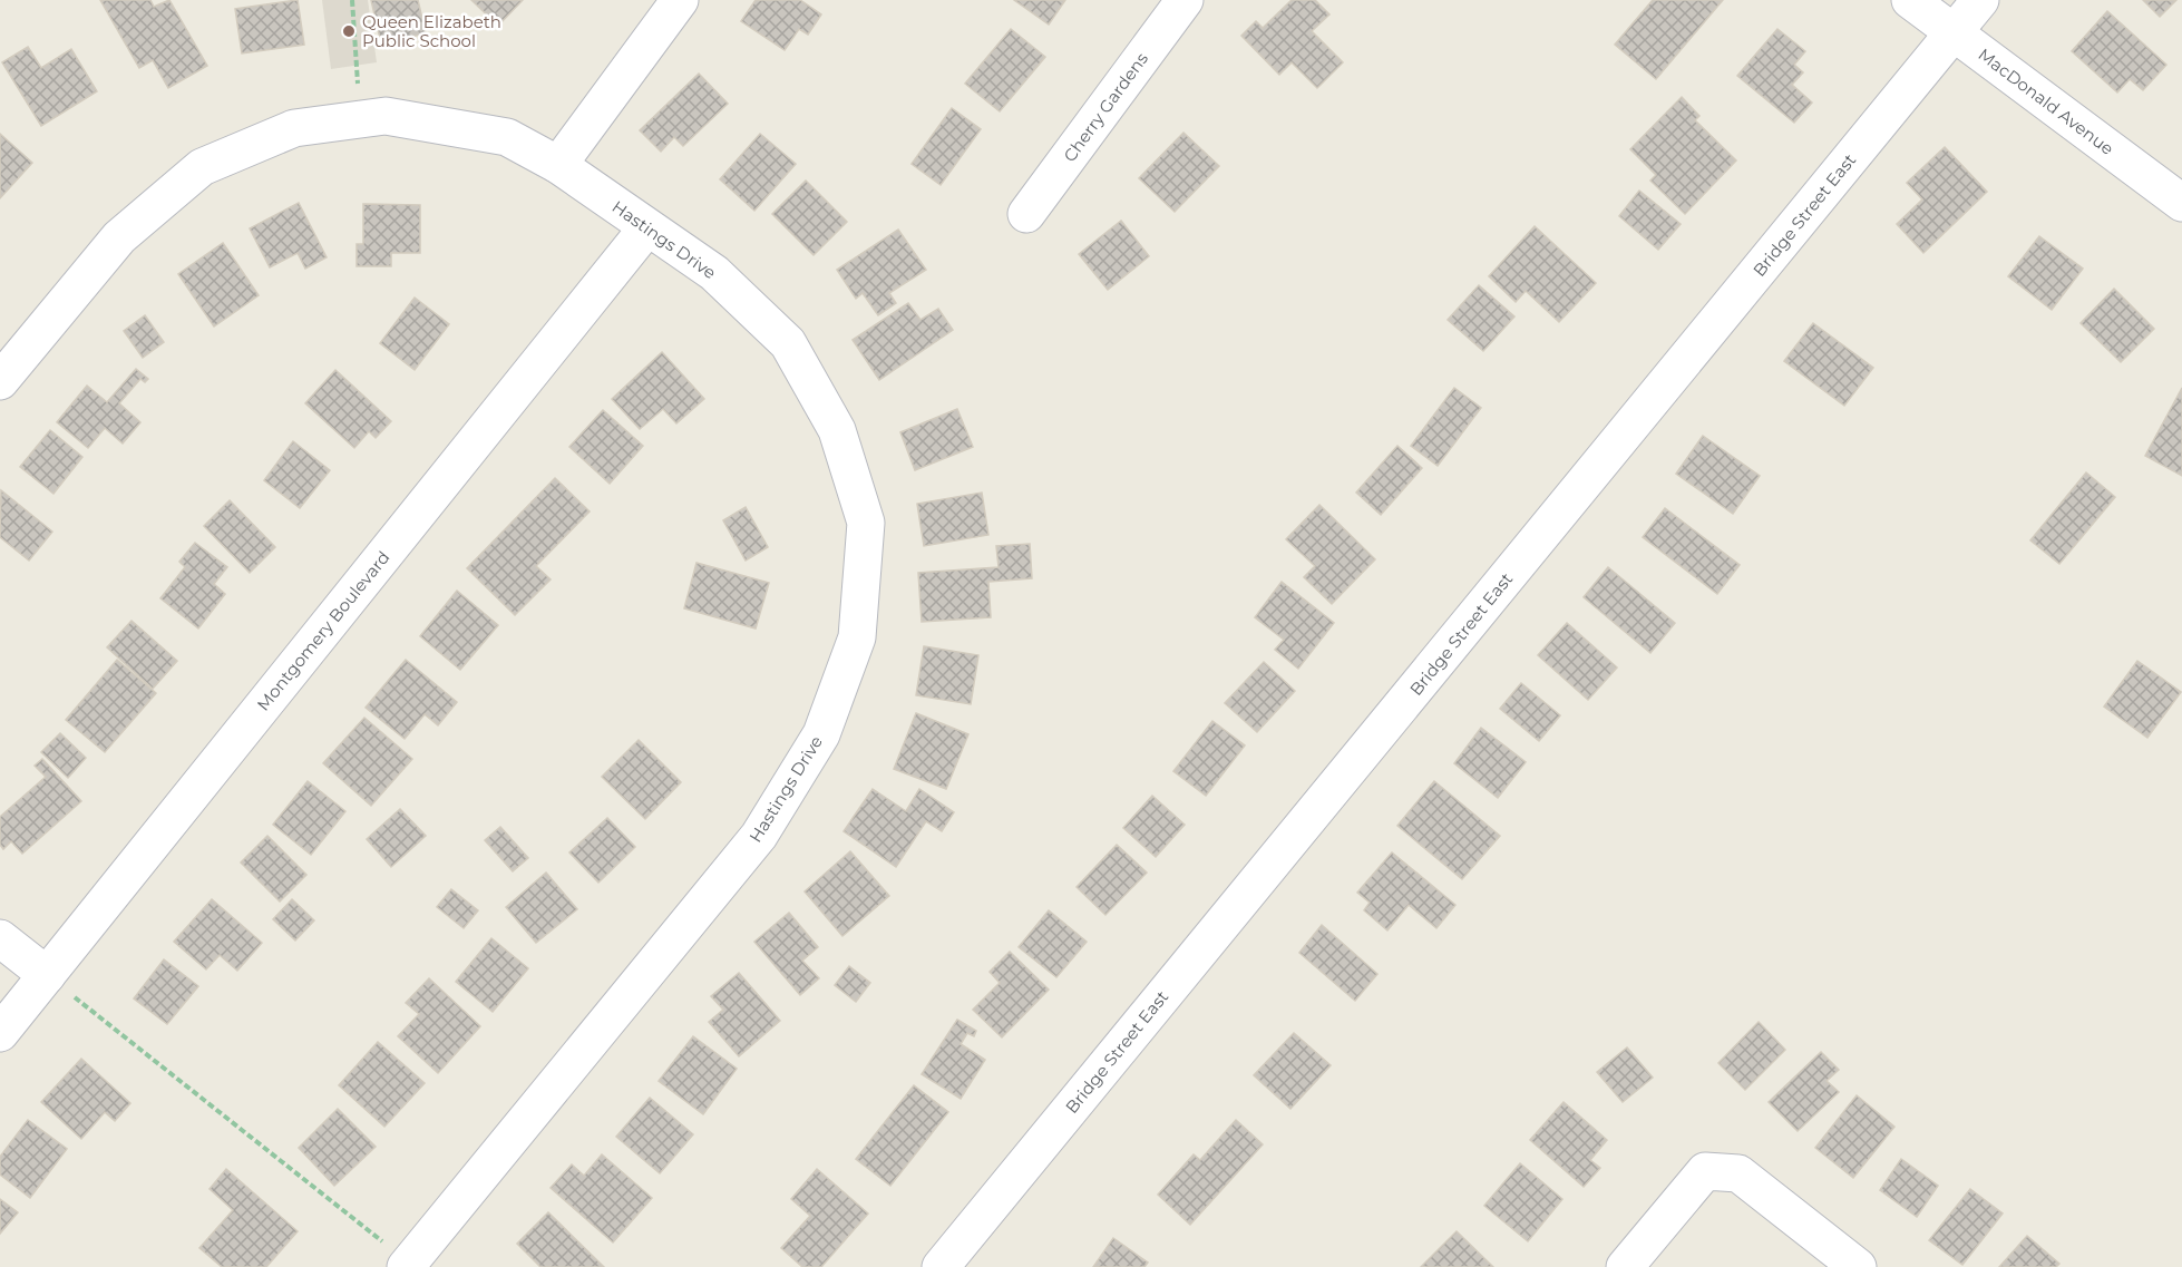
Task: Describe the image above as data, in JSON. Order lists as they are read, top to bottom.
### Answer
{
  "streets": {
    "street": [
      "MacDonald Avenue",
      "Cherry Gardens",
      "Bridge Street East",
      "Hastings Drive",
      "Montgomery Boulevard"
    ]
  },
  "crossings": [
    ["MacDonald Avenue", "Bridge Street East"],
    ["Hastings Drive", "Montgomery Boulevard"]
  ],
  "places": ["Queen Elizabeth Public School"]
}
